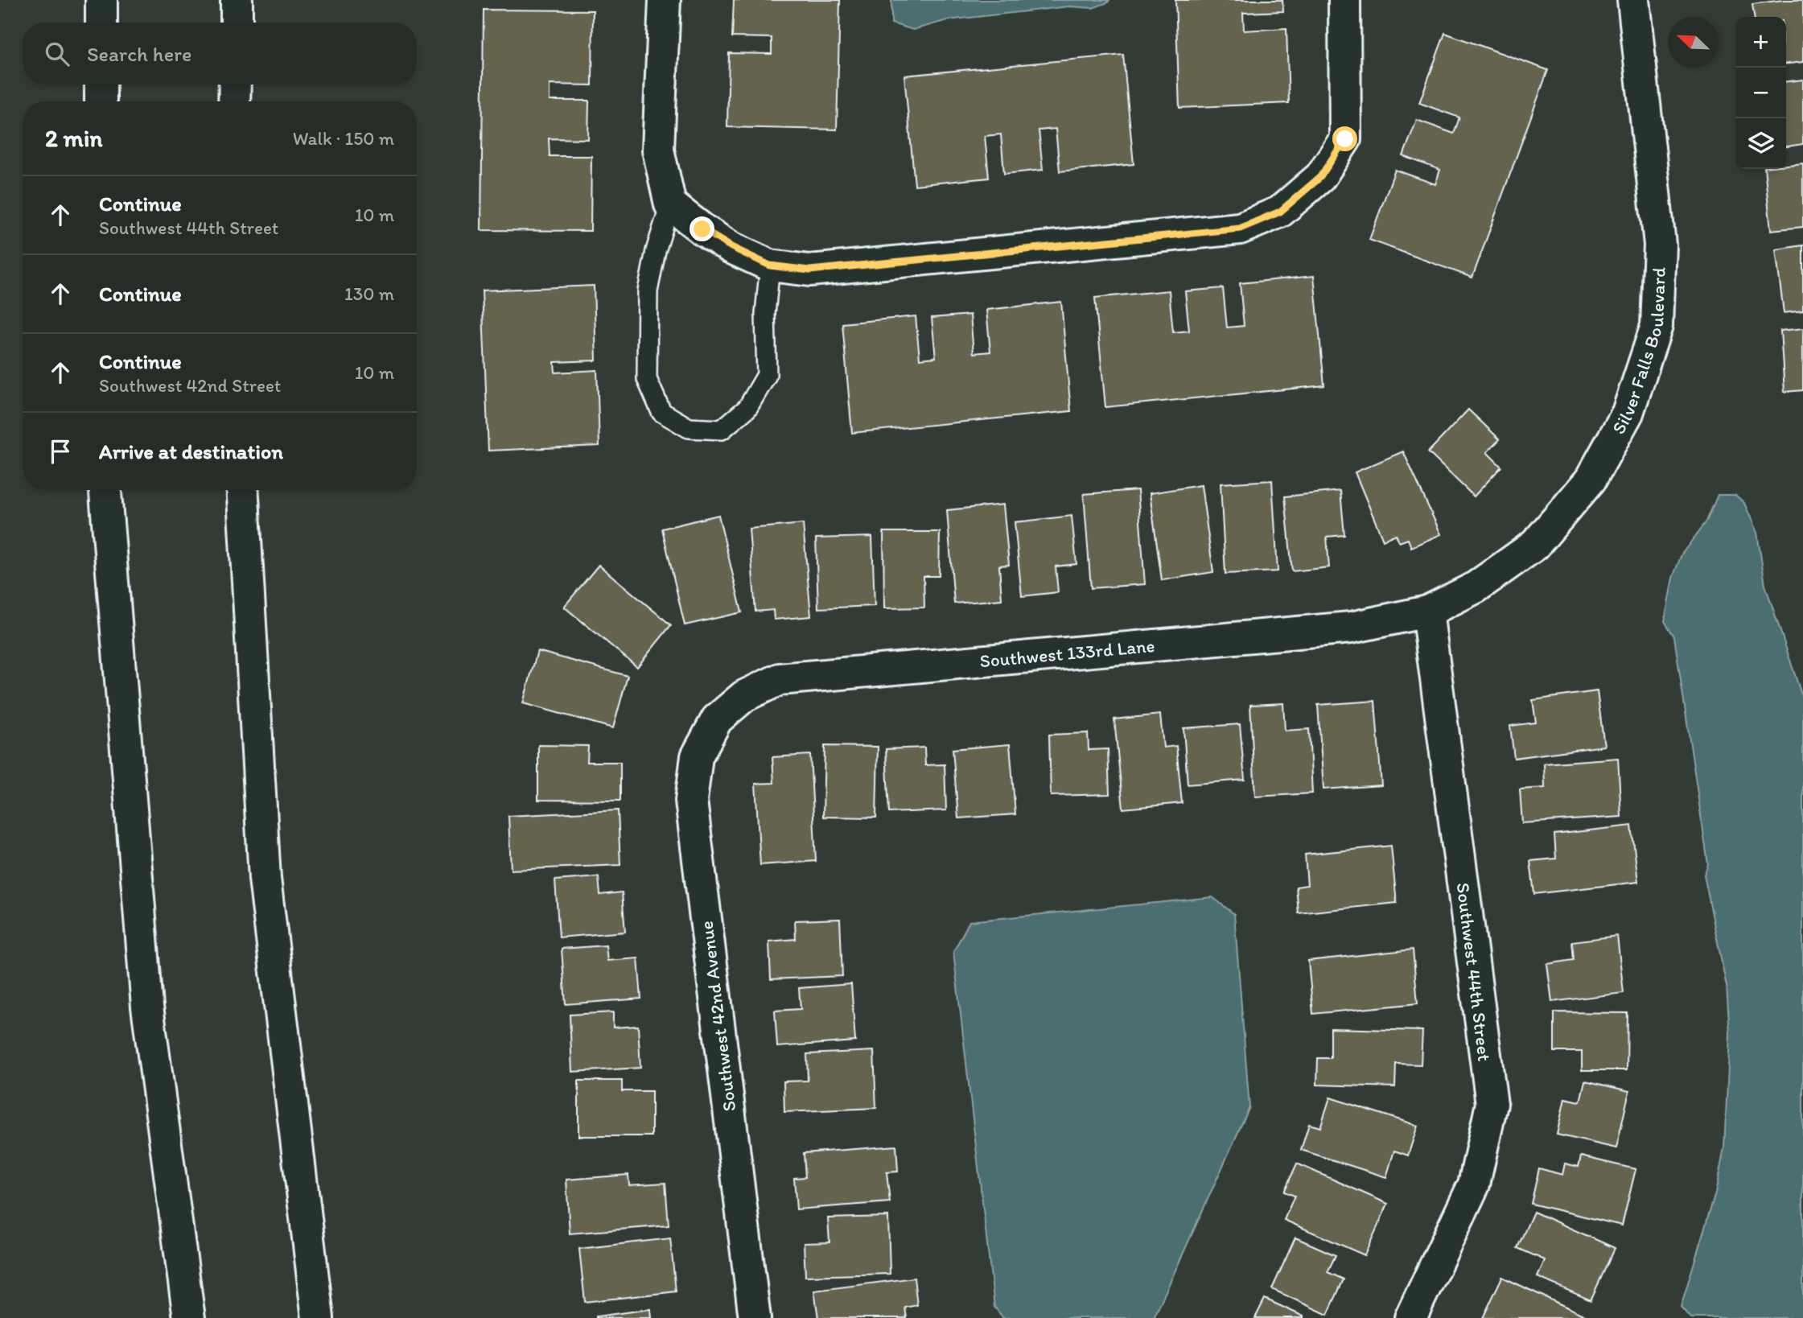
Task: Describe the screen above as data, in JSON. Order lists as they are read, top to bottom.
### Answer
{
  "streets": {
    "main road": [
      "Silver Falls Boulevard",
      "Southwest 133rd Lane",
      "Southwest 44th Street",
      "Southwest 42nd Avenue"
    ]
  },
  "crossings": [
    ["Silver Falls Boulevard", "Southwest 133rd Lane"],
    ["Silver Falls Boulevard", "Southwest 44th Street"],
    ["Southwest 133rd Lane", "Southwest 44th Street"],
    ["Southwest 133rd Lane", "Southwest 42nd Avenue"]
  ],
  "north": "top left",
  "page": {
    "map_buttons": ["+", "−"],
    "search": "Search here",
    "heading": ["2 min", "Walk · 150 m"],
    "list": [
      ["Continue", "Southwest 44th Street", "10 m"],
      ["Continue", "130 m"],
      ["Continue", "Southwest 42nd Street", "10 m"],
      "Arrive at destination"
    ]
  }
}
